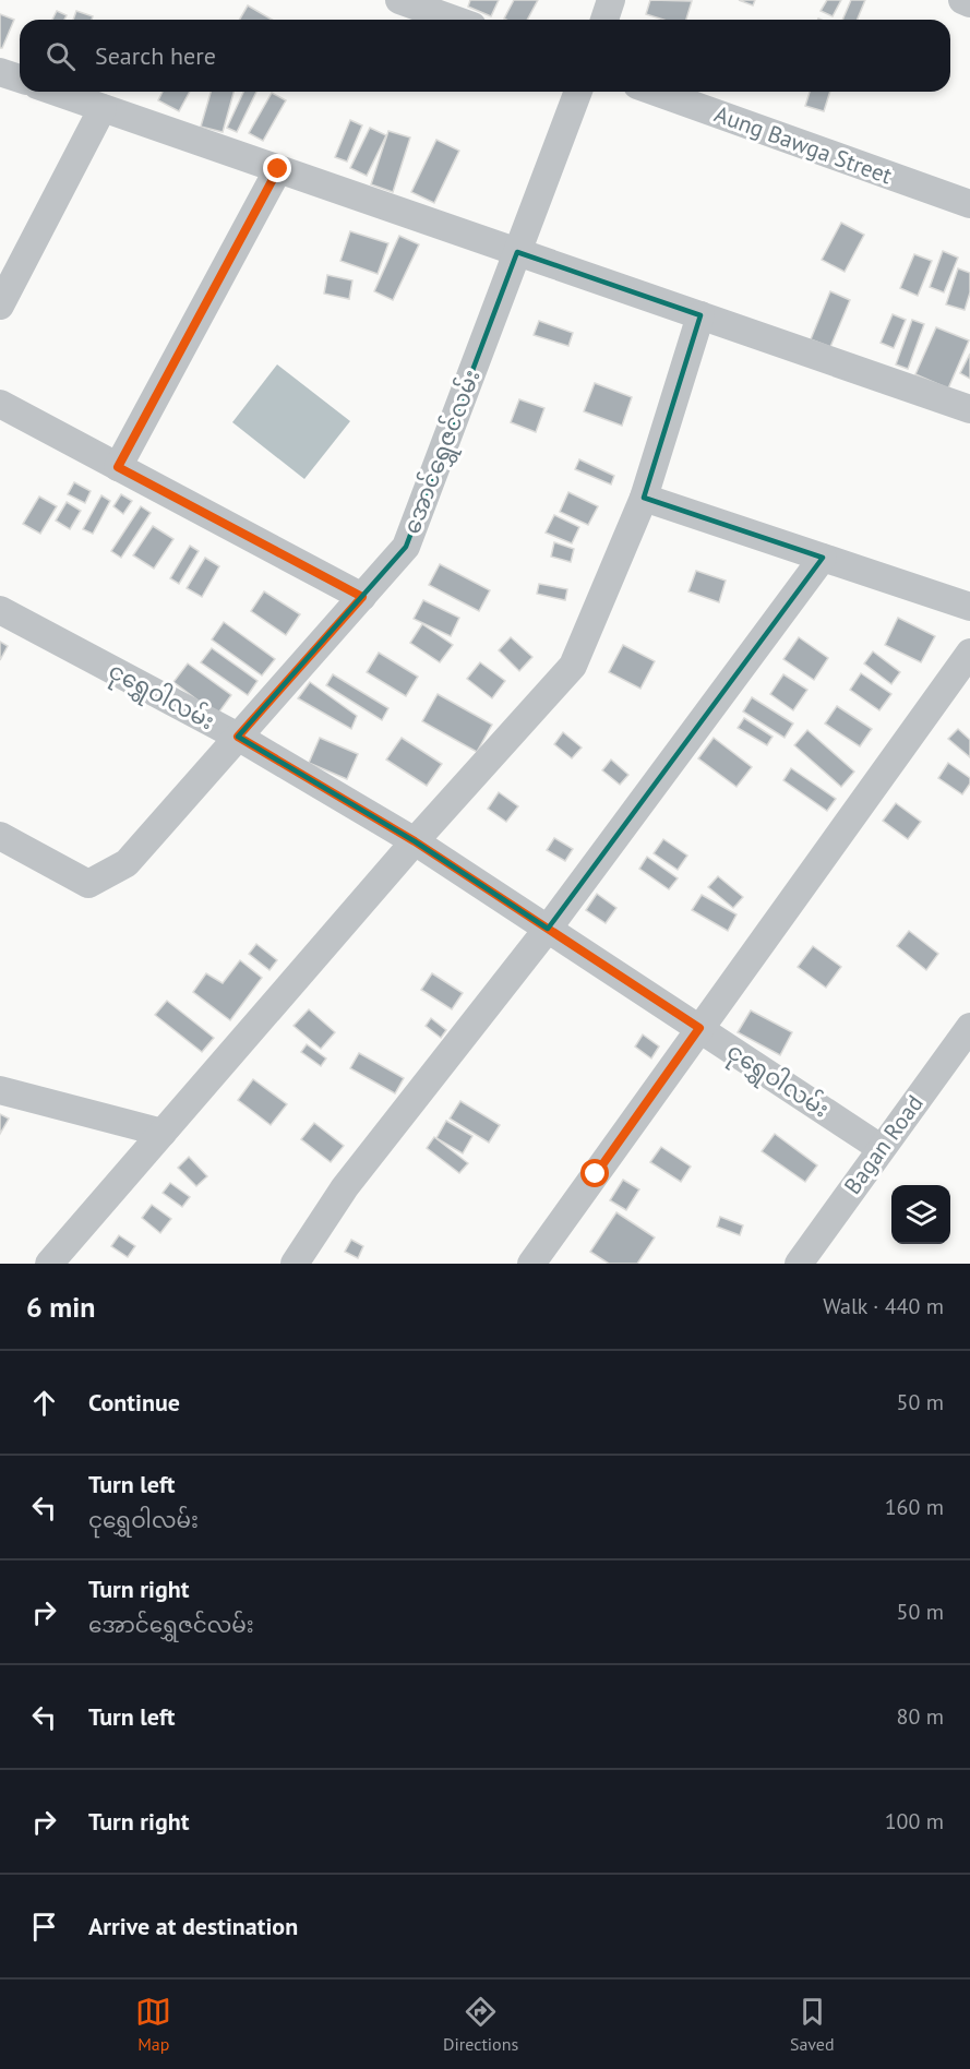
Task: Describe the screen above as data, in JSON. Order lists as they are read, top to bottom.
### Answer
{
  "streets": {
    "street": [
      "Aung Bawga Street",
      "အောင်ရွှေဇင်လမ်း",
      "ငုရွှေဝါလမ်း",
      "Bagan Road"
    ]
  },
  "crossings": [
    ["အောင်ရွှေဇင်လမ်း", "ငုရွှေဝါလမ်း"],
    ["ငုရွှေဝါလမ်း", "Bagan Road"]
  ],
  "page": {
    "search": "Search here",
    "heading": ["6 min", "Walk · 440 m"],
    "list": [
      ["Continue", "50 m"],
      ["Turn left", "ငုရွှေဝါလမ်း", "160 m"],
      ["Turn right", "အောင်ရွှေဇင်လမ်း", "50 m"],
      ["Turn left", "80 m"],
      ["Turn right", "100 m"],
      "Arrive at destination"
    ],
    "nav": ["Map", "Directions", "Saved"]
  }
}
